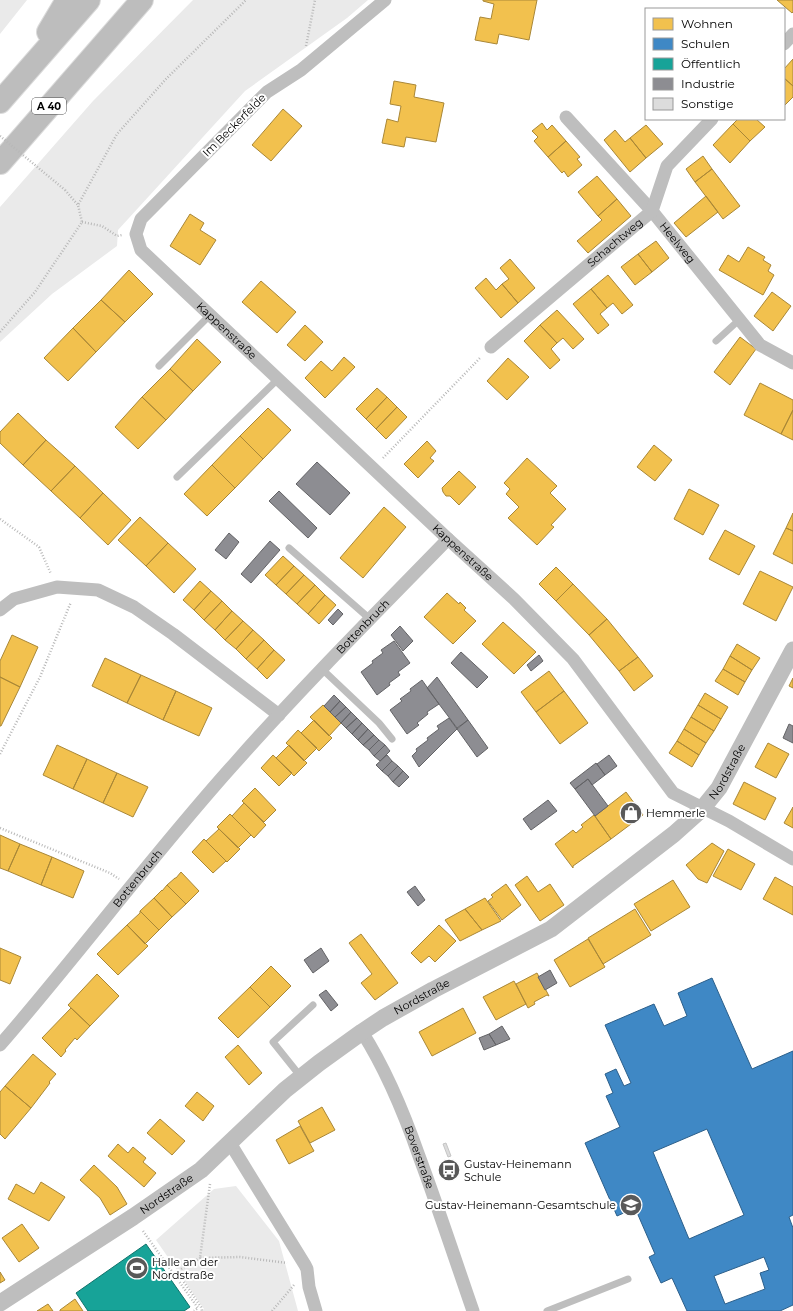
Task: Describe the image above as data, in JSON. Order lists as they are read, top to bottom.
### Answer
{
  "streets": {
    "highway": ["A 40"],
    "street": [
      "Im Beckerfelde",
      "Schachtweg",
      "Heelweg",
      "Kappenstraße",
      "Bottenbruch",
      "Nordstraße",
      "Boverstraße"
    ]
  },
  "crossings": [
    ["Im Beckerfelde", "Kappenstraße"],
    ["Schachtweg", "Heelweg"],
    ["Kappenstraße", "Bottenbruch"],
    ["Kappenstraße", "Nordstraße"],
    ["Nordstraße", "Boverstraße"]
  ],
  "places": {
    "shop": ["Hemmerle"],
    "bus stop": ["Gustav-Heinemann Schule"],
    "school or university": ["Gustav-Heinemann-Gesamtschule"],
    "sports": ["Halle an der Nordstraße"]
  },
  "legend": [
    "Wohnen",
    "Schulen",
    "Öffentlich",
    "Industrie",
    "Sonstige"
  ]
}
